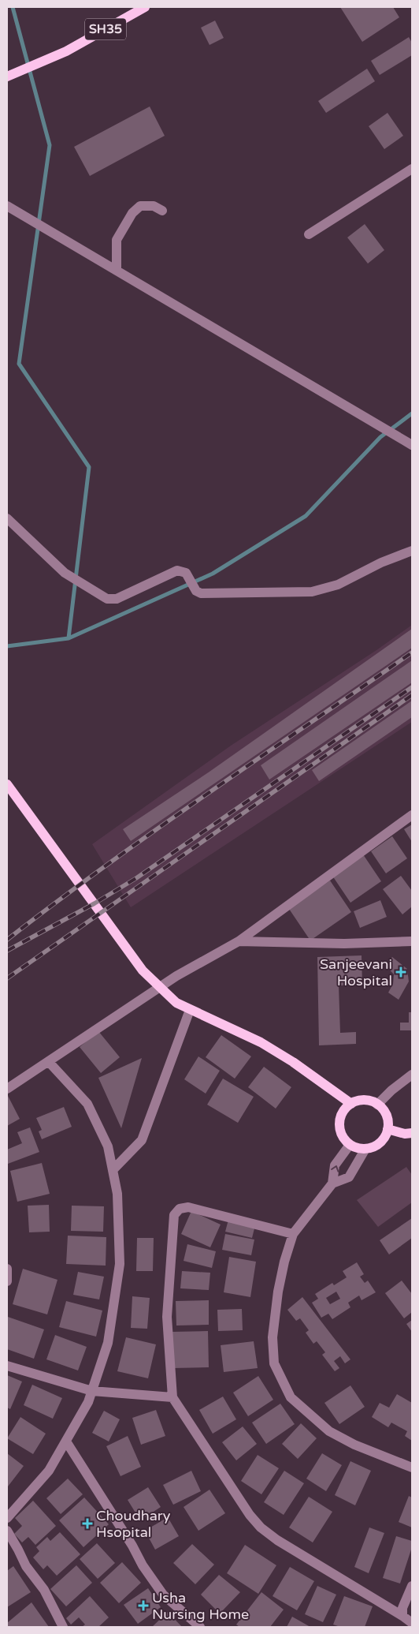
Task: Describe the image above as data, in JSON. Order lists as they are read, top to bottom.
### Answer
{
  "streets": {
    "main road": ["SH35"]
  },
  "places": {
    "health": ["Sanjeevani Hospital", "Choudhary Hsopital", "Usha Nursing Home"]
  }
}
